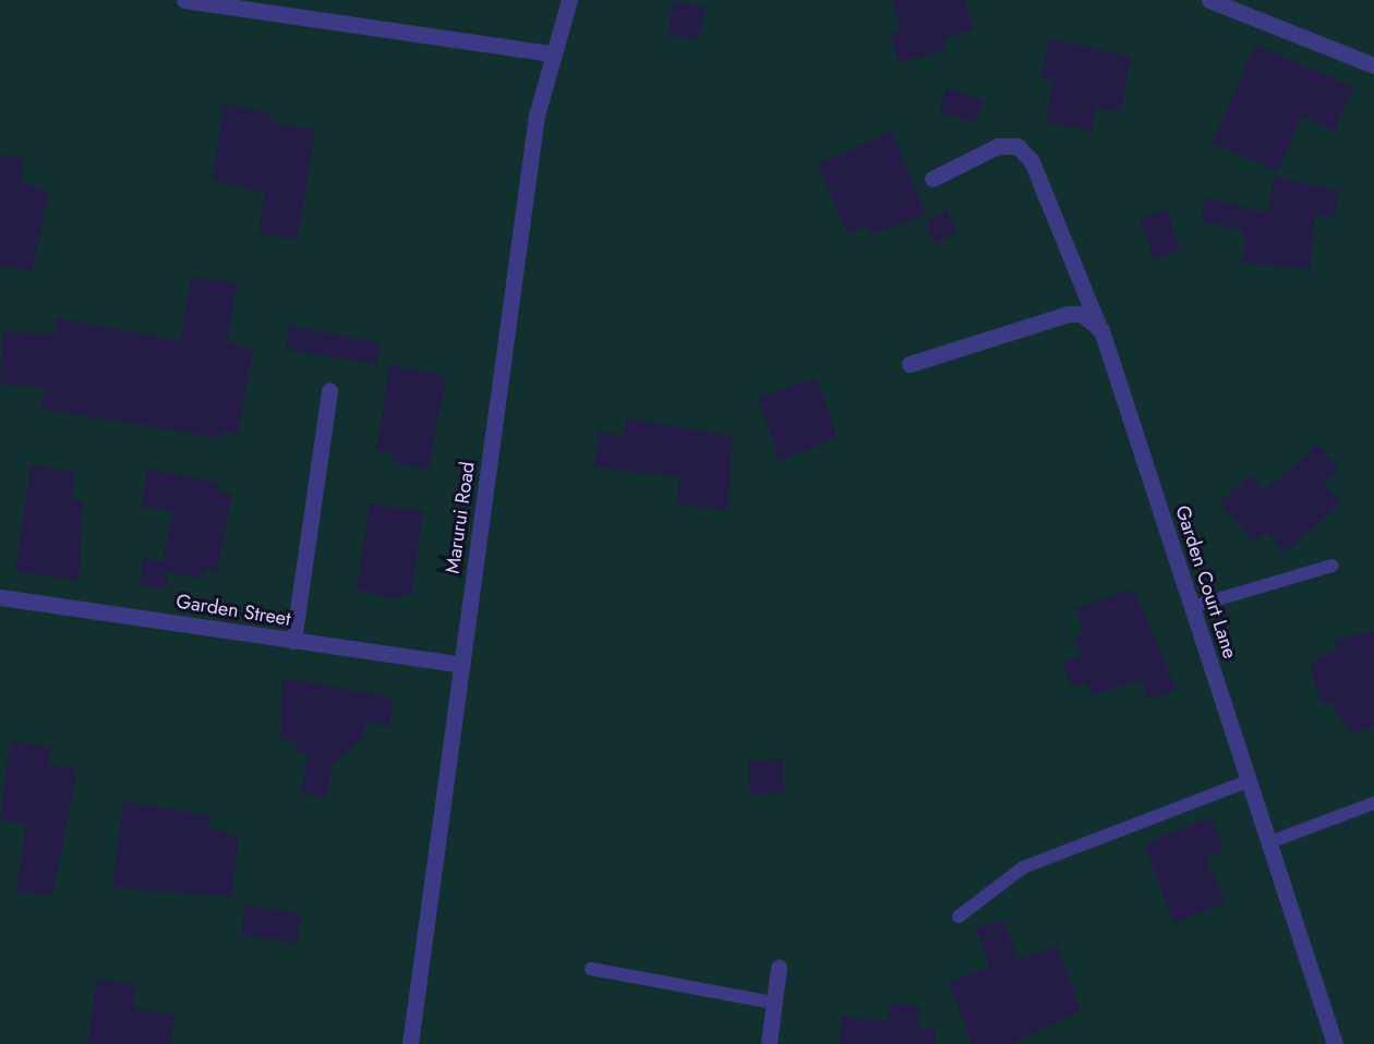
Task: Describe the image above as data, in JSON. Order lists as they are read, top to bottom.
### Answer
{
  "streets": {
    "street": ["Marurui Road", "Garden Court Lane", "Garden Street"]
  },
  "crossings": [
    ["Marurui Road", "Garden Street"]
  ]
}
